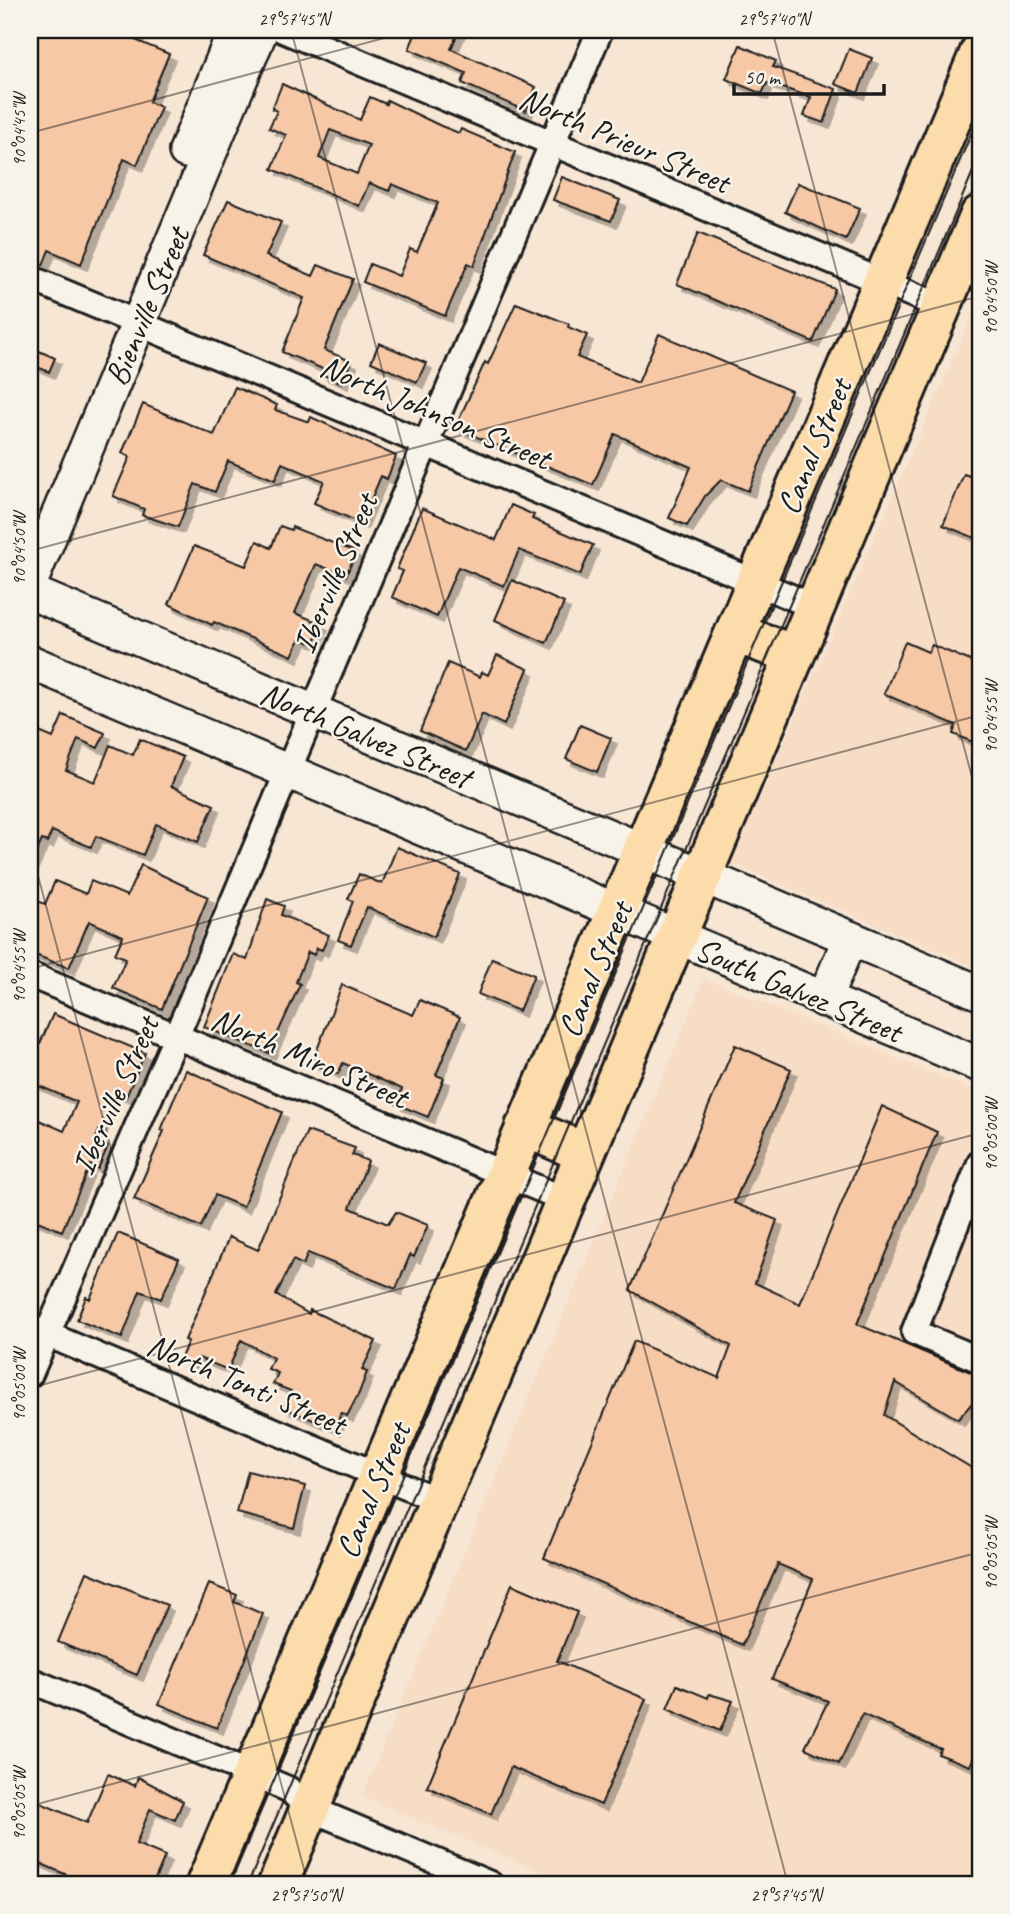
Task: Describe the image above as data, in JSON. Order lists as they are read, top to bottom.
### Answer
{
  "streets": {
    "main road": ["Canal Street"],
    "street": [
      "North Prieur Street",
      "Bienville Street",
      "North Johnson Street",
      "Iberville Street",
      "North Galvez Street",
      "South Galvez Street",
      "North Miro Street",
      "North Tonti Street"
    ]
  },
  "crossings": [
    ["North Prieur Street", "Canal Street"],
    ["North Prieur Street", "Iberville Street"],
    ["Bienville Street", "North Johnson Street"],
    ["North Johnson Street", "Canal Street"],
    ["North Johnson Street", "Iberville Street"],
    ["Canal Street", "North Galvez Street"],
    ["Canal Street", "South Galvez Street"],
    ["Canal Street", "North Miro Street"],
    ["Canal Street", "North Tonti Street"],
    ["Iberville Street", "North Galvez Street"],
    ["Iberville Street", "North Miro Street"],
    ["Iberville Street", "North Tonti Street"],
    ["North Galvez Street", "South Galvez Street"]
  ],
  "scale_bar": "50 m",
  "coordinates": [
    "29°57'45\"N",
    "29°57'40\"N",
    "90°04'45\"W",
    "90°04'50\"W",
    "90°04'55\"W",
    "90°05'00\"W",
    "90°05'05\"W",
    "29°57'50\"N"
  ]
}
